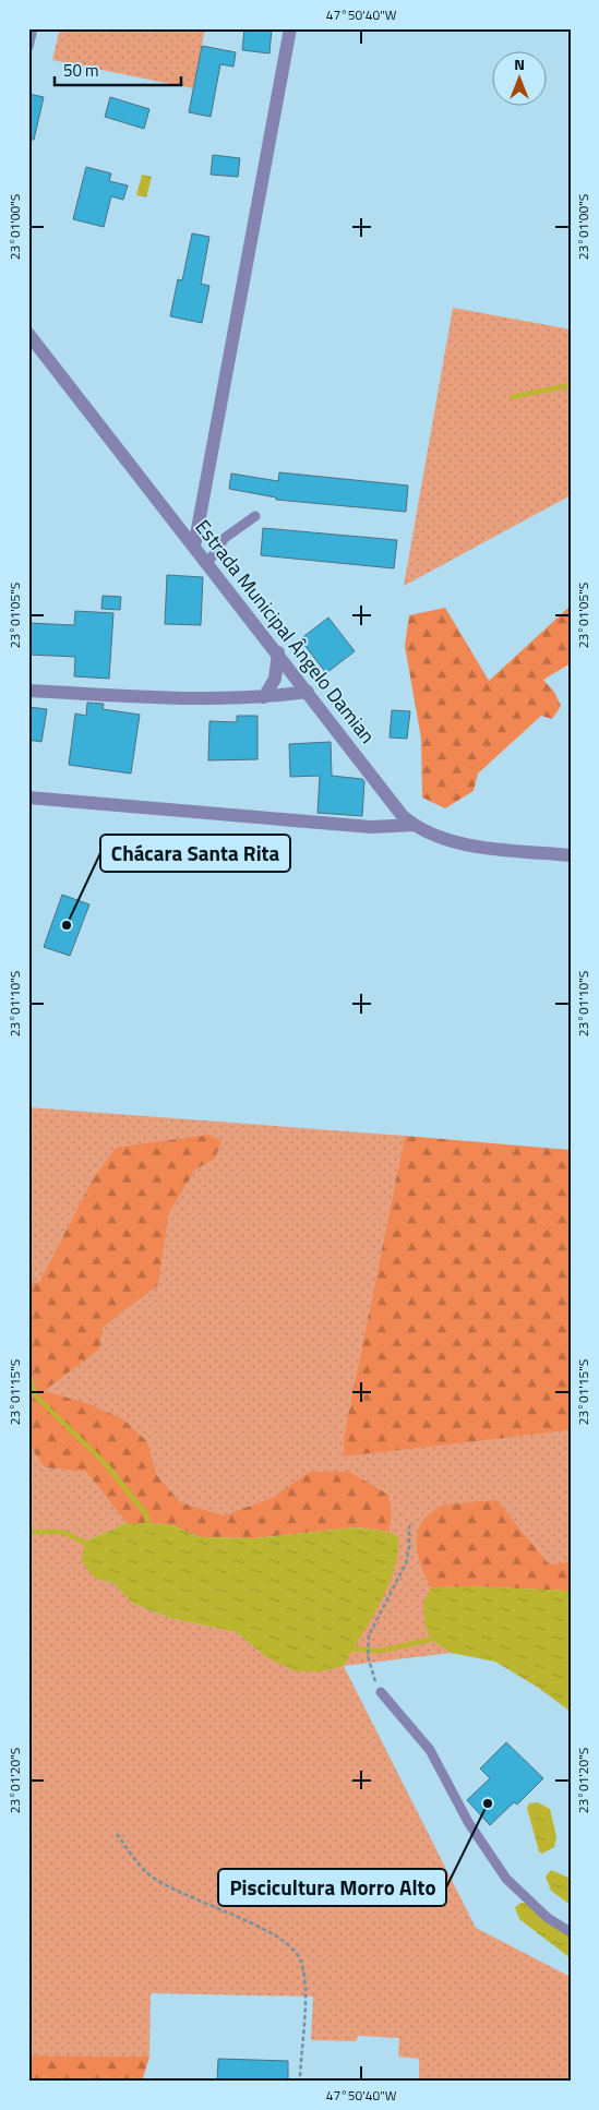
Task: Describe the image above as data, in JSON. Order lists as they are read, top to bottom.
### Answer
{
  "streets": {
    "street": ["Estrada Municipal Ângelo Damian"]
  },
  "places": ["Chácara Santa Rita", "Piscicultura Morro Alto"],
  "scale_bar": "50 m",
  "north": "top",
  "coordinates": [
    "47°50'40\"W",
    "23°01'00\"S",
    "23°01'05\"S",
    "23°01'10\"S",
    "23°01'15\"S",
    "23°01'20\"S"
  ]
}
